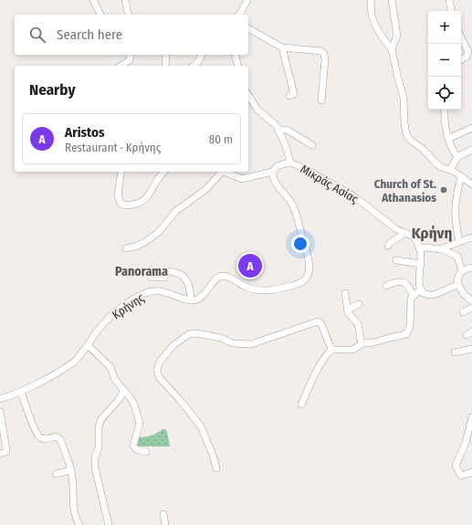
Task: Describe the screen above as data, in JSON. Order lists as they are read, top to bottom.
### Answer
{
  "streets": {
    "street": ["Μικράς Ασίας", "Κρήνης"]
  },
  "districts": ["Κρήνη", "Panorama"],
  "places": ["Church of St. Athanasios"],
  "page": {
    "map_buttons": ["+", "−"],
    "search": "Search here",
    "heading": "Nearby",
    "list": [
      {
        "mark": "A",
        "name": "Aristos",
        "note": "Restaurant · Κρήνης",
        "value": "80 m"
      }
    ],
    "pins": "A"
  }
}
